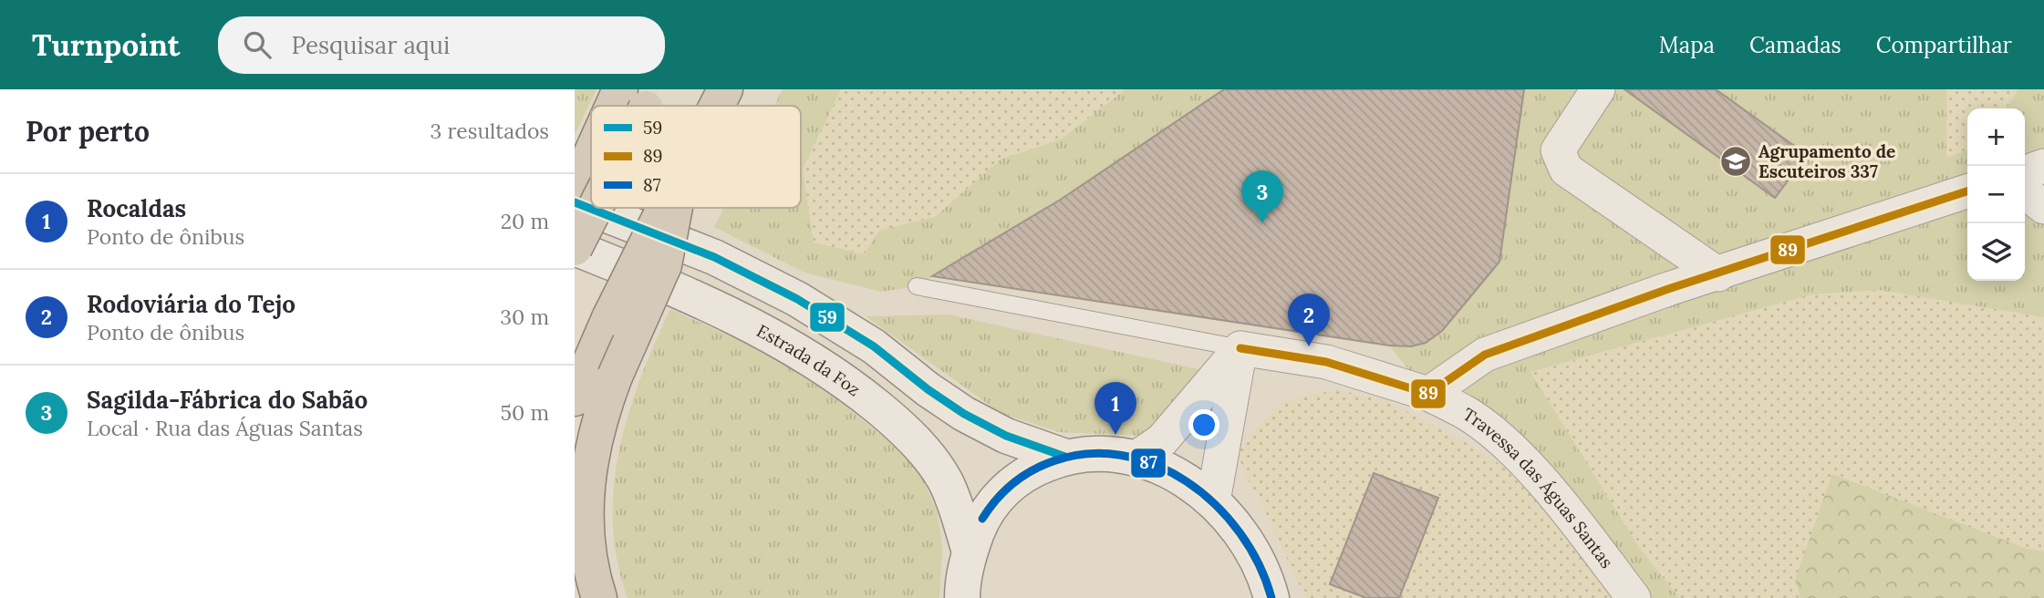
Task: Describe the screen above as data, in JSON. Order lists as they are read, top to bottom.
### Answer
{
  "streets": {
    "main road": ["Estrada da Foz"],
    "street": ["Travessa das Águas Santas"]
  },
  "places": {
    "school or university": ["Agrupamento de Escuteiros 337"]
  },
  "lines": ["transit line 89", "transit line 59", "transit line 87"],
  "legend": ["59", "89", "87"],
  "page": {
    "header": "Turnpoint",
    "search": "Pesquisar aqui",
    "nav": ["Mapa", "Camadas", "Compartilhar"],
    "heading": ["Por perto", "3 resultados"],
    "map_buttons": ["+", "−"],
    "pins": ["3", "2", "1"],
    "list": [
      {
        "mark": "1",
        "name": "Rocaldas",
        "note": "Ponto de ônibus",
        "value": "20 m"
      },
      {
        "mark": "2",
        "name": "Rodoviária do Tejo",
        "note": "Ponto de ônibus",
        "value": "30 m"
      },
      {
        "mark": "3",
        "name": "Sagilda-Fábrica do Sabão",
        "note": "Local · Rua das Águas Santas",
        "value": "50 m"
      }
    ]
  }
}
